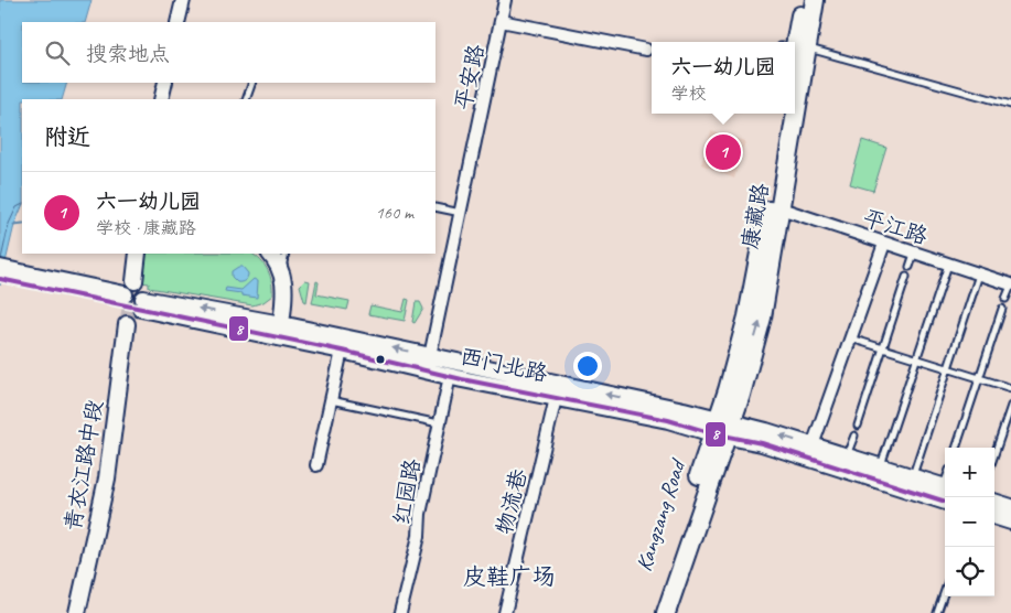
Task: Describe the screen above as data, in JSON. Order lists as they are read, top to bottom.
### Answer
{
  "streets": {
    "main road": [
      "康藏路",
      "西门北路",
      "青衣江路中段",
      "Kangzang Road"
    ],
    "street": [
      "平安路",
      "平江路",
      "红园路",
      "物流巷"
    ]
  },
  "crossings": [
    ["平安路", "西门北路"],
    ["康藏路", "平江路"],
    ["康藏路", "西门北路"],
    ["康藏路", "Kangzang Road"],
    ["西门北路", "红园路"],
    ["西门北路", "物流巷"],
    ["西门北路", "Kangzang Road"]
  ],
  "districts": ["皮鞋广场"],
  "lines": ["transit line 8"],
  "page": {
    "search": "搜索地点",
    "popup": ["六一幼儿园", "学校"],
    "heading": "附近",
    "pins": "1",
    "list": [
      {
        "mark": "1",
        "name": "六一幼儿园",
        "note": "学校 · 康藏路",
        "value": "160 m"
      }
    ],
    "map_buttons": ["+", "−"]
  }
}
